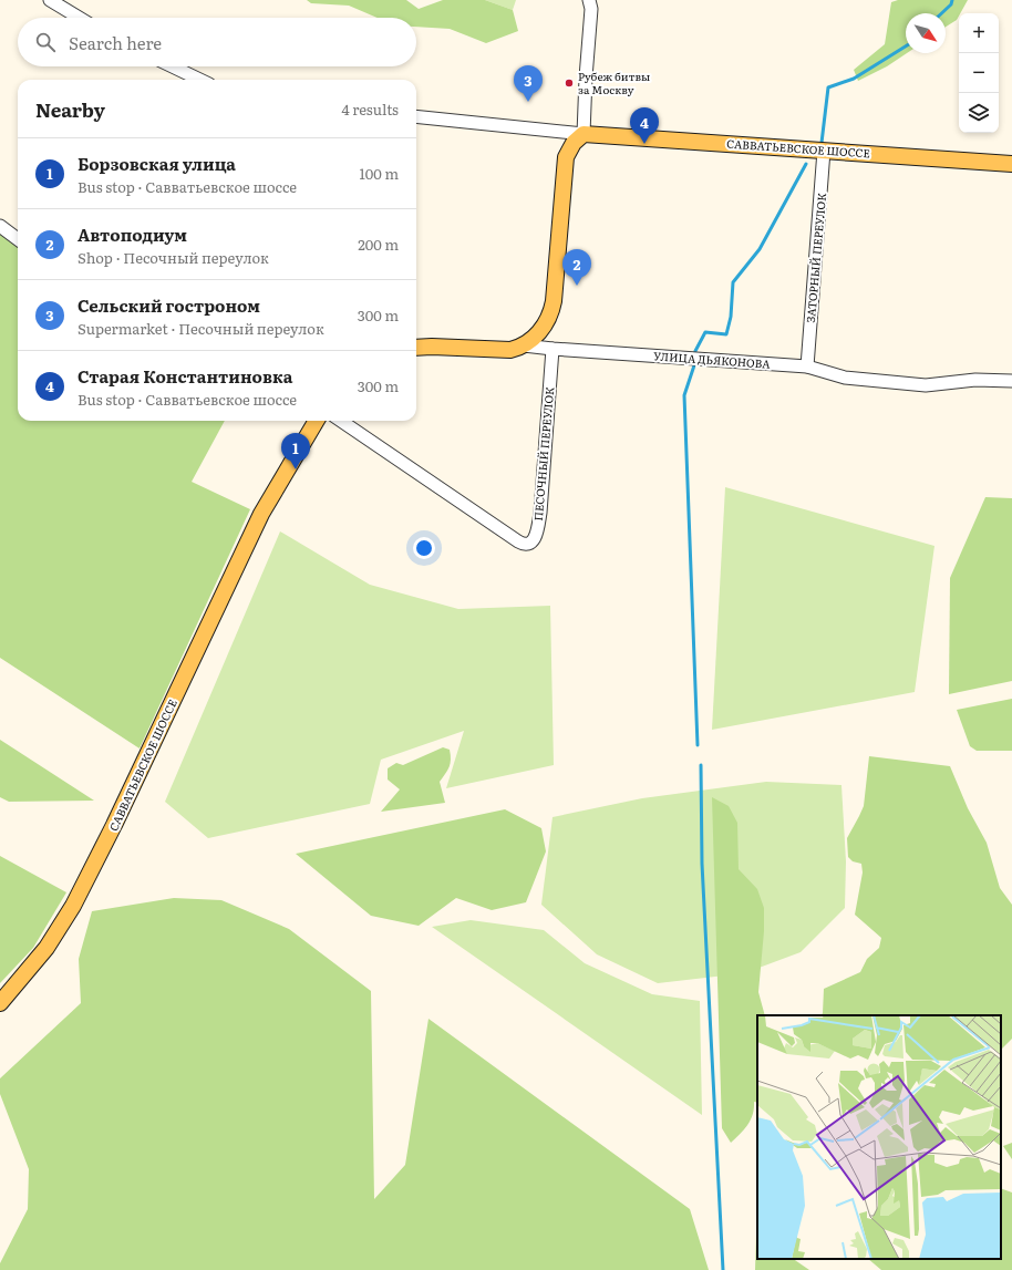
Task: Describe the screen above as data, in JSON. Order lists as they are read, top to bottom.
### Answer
{
  "streets": {
    "main road": ["САВВАТЬЕВСКОЕ ШОССЕ", "УЛИЦА ДЬЯКОНОВА"],
    "street": ["ЗАТОРНЫЙ ПЕРЕУЛОК", "ПЕСОЧНЫЙ ПЕРЕУЛОК"]
  },
  "crossings": [
    ["САВВАТЬЕВСКОЕ ШОССЕ", "ЗАТОРНЫЙ ПЕРЕУЛОК"],
    ["ЗАТОРНЫЙ ПЕРЕУЛОК", "УЛИЦА ДЬЯКОНОВА"],
    ["УЛИЦА ДЬЯКОНОВА", "ПЕСОЧНЫЙ ПЕРЕУЛОК"]
  ],
  "places": ["Рубеж битвы за Москву"],
  "north": "bottom right",
  "page": {
    "map_buttons": ["+", "−"],
    "search": "Search here",
    "pins": [
      "3",
      "4",
      "2",
      "1"
    ],
    "heading": ["Nearby", "4 results"],
    "list": [
      {
        "mark": "1",
        "name": "Борзовская улица",
        "note": "Bus stop · Савватьевское шоссе",
        "value": "100 m"
      },
      {
        "mark": "2",
        "name": "Автоподиум",
        "note": "Shop · Песочный переулок",
        "value": "200 m"
      },
      {
        "mark": "3",
        "name": "Сельский гостроном",
        "note": "Supermarket · Песочный переулок",
        "value": "300 m"
      },
      {
        "mark": "4",
        "name": "Старая Константиновка",
        "note": "Bus stop · Савватьевское шоссе",
        "value": "300 m"
      }
    ]
  }
}
